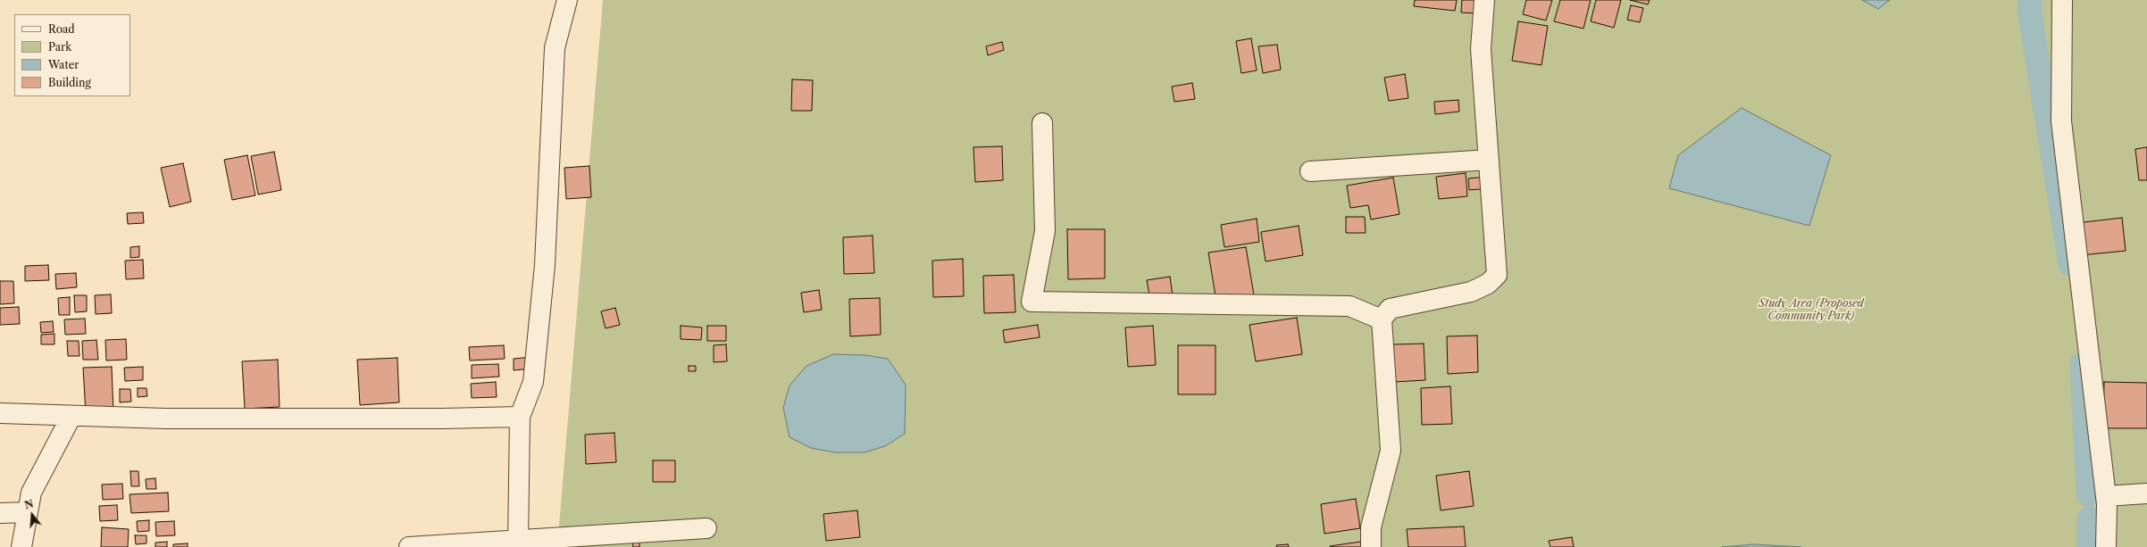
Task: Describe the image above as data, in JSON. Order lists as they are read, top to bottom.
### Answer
{
  "parks": ["Study Area (Proposed Community Park)"],
  "legend": [
    "Road",
    "Park",
    "Water",
    "Building"
  ],
  "north": "top"
}
